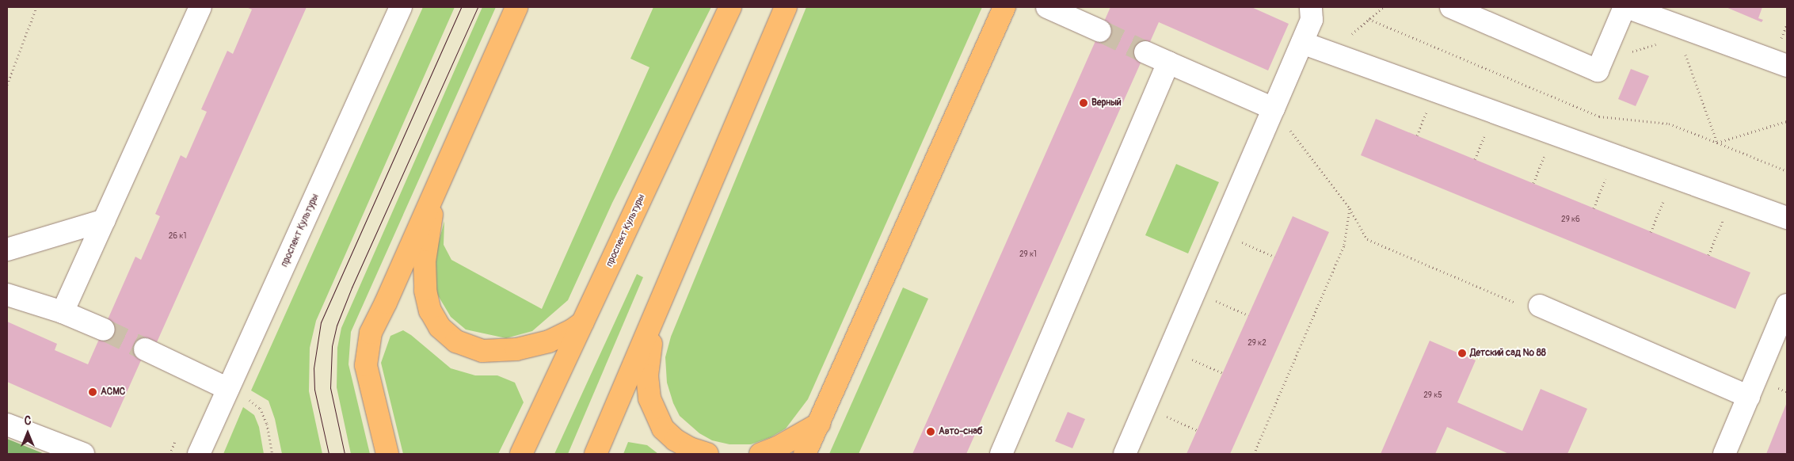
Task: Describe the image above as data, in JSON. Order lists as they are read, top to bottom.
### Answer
{
  "streets": {
    "main road": ["проспект Культуры"]
  },
  "places": [
    "Верный",
    "Детский сад № 88",
    "АСМС",
    "Авто-снаб"
  ],
  "house_numbers": [
    "29 к6",
    "26 к1",
    "29 к1",
    "29 к2",
    "29 к5"
  ],
  "north": "top"
}
